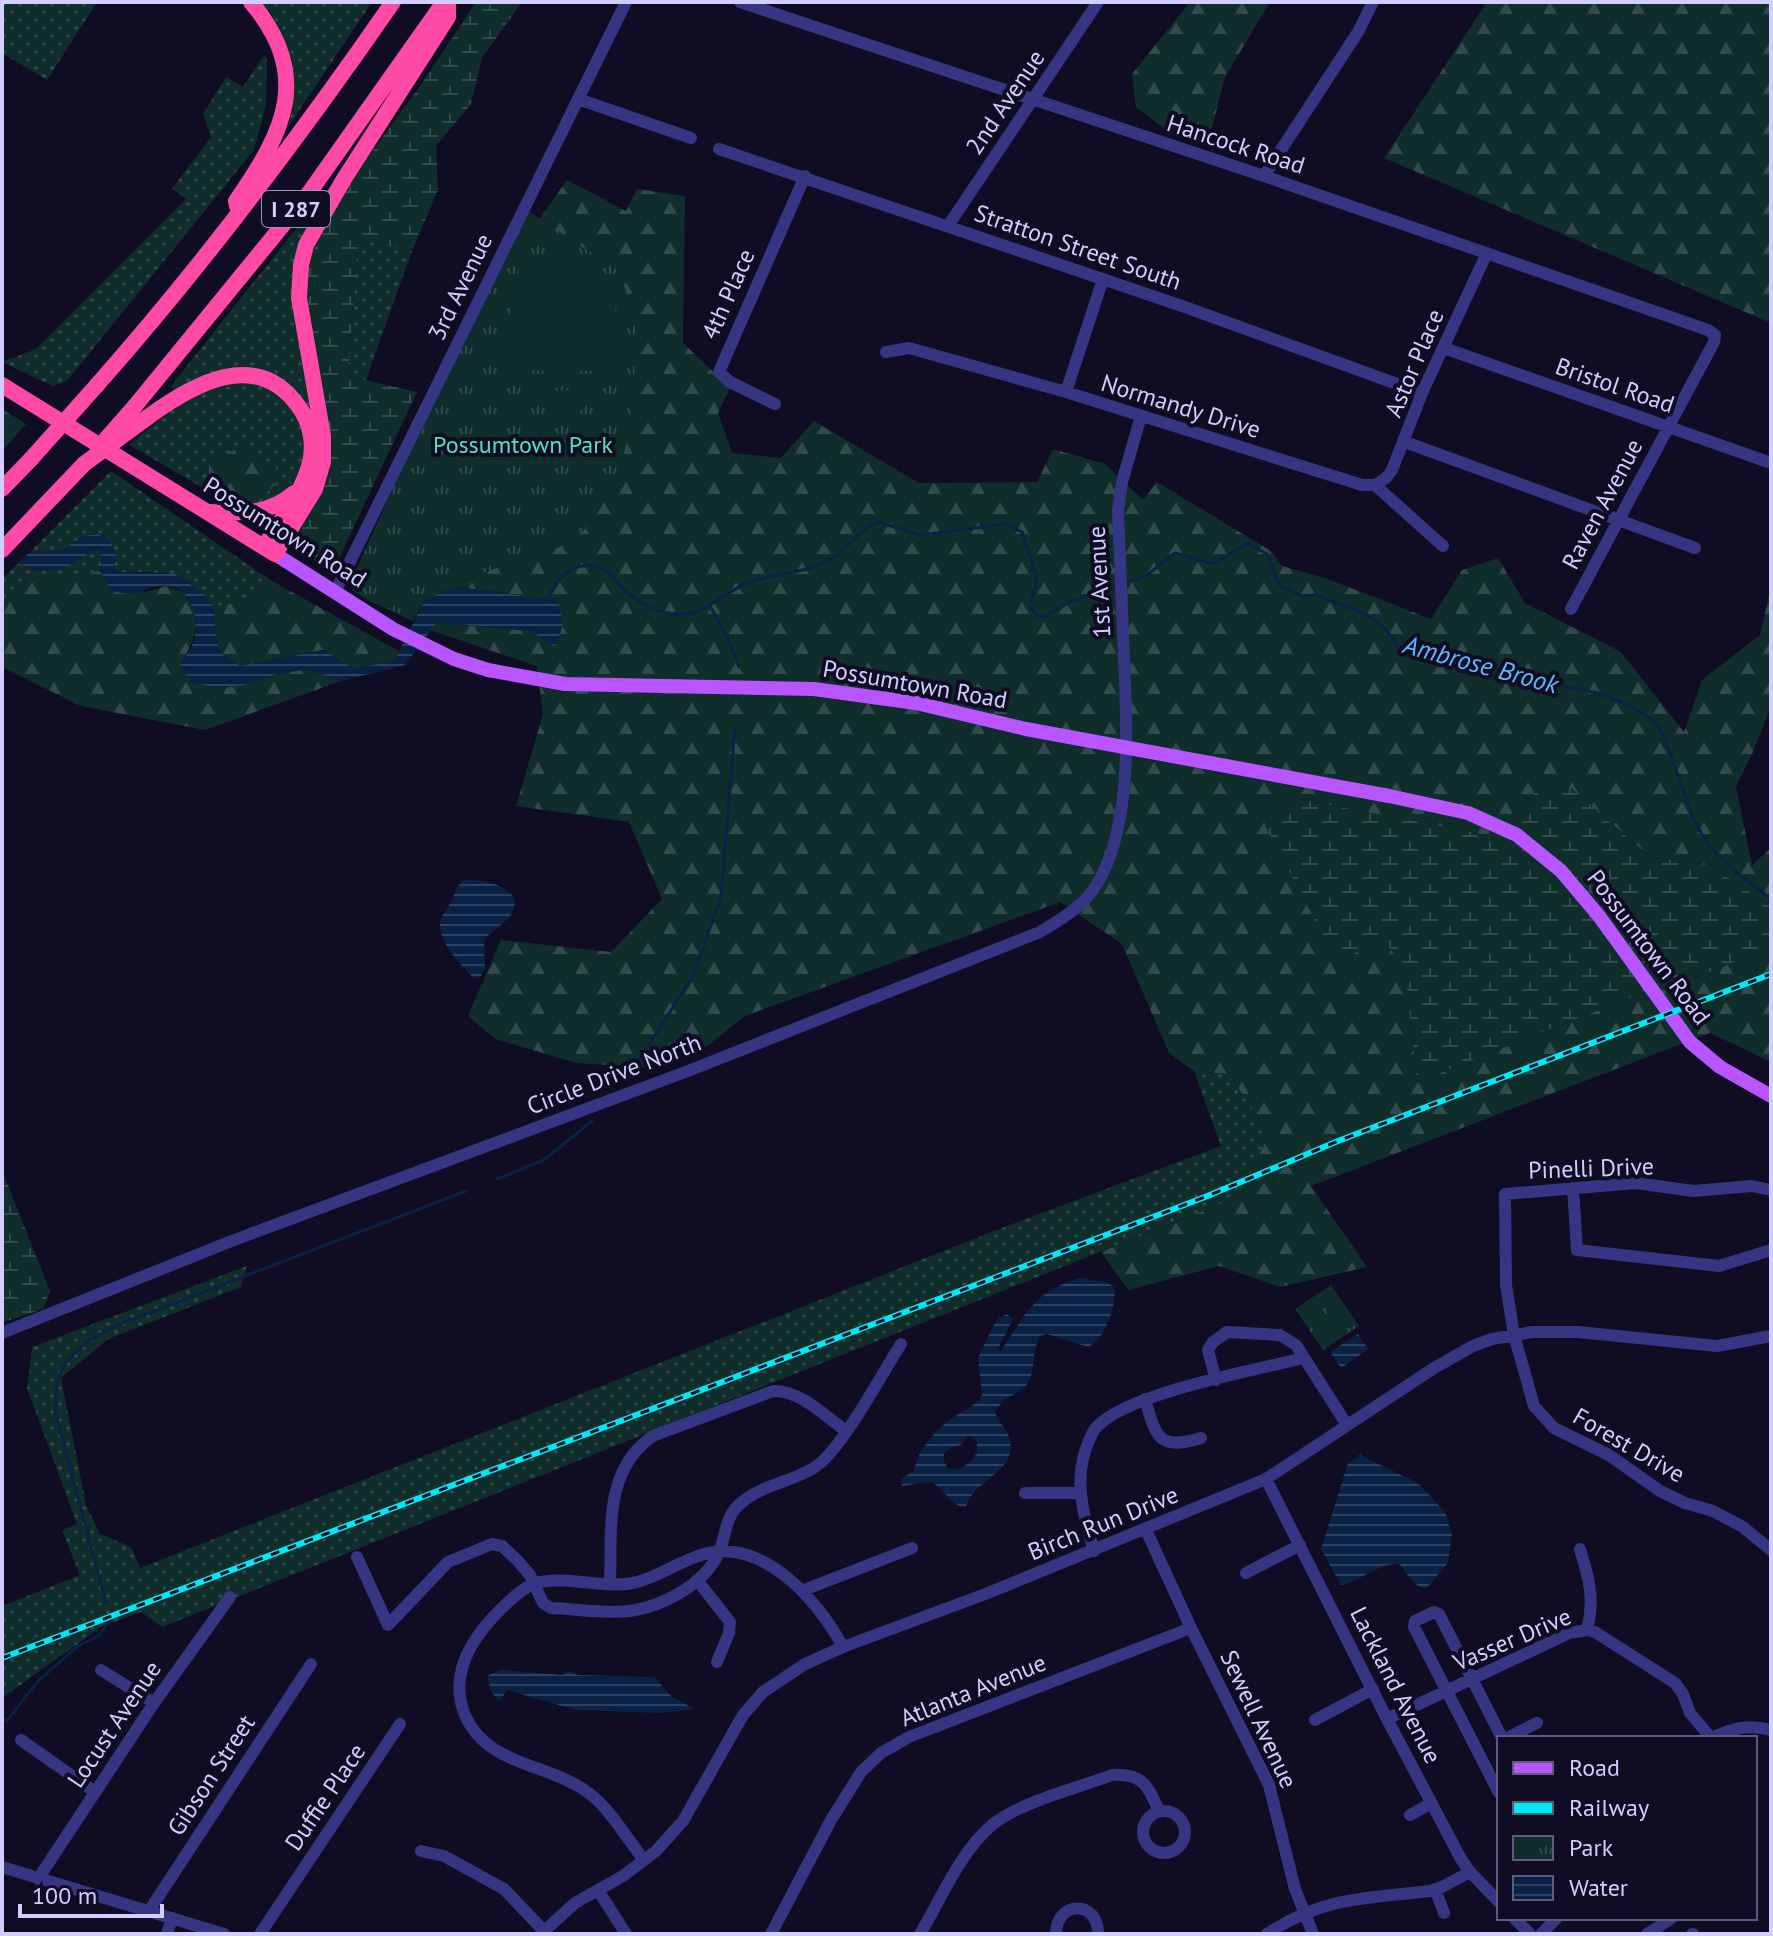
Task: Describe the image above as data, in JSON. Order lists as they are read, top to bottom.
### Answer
{
  "streets": {
    "highway": ["I 287", "Possumtown Road"],
    "street": [
      "2nd Avenue",
      "Hancock Road",
      "Stratton Street South",
      "3rd Avenue",
      "4th Place",
      "Astor Place",
      "Bristol Road",
      "Normandy Drive",
      "Raven Avenue",
      "1st Avenue",
      "Circle Drive North",
      "Pinelli Drive",
      "Forest Drive",
      "Birch Run Drive",
      "Vasser Drive",
      "Lackland Avenue",
      "Atlanta Avenue",
      "Sewell Avenue",
      "Locust Avenue",
      "Gibson Street",
      "Duffie Place"
    ]
  },
  "crossings": [
    ["2nd Avenue", "Hancock Road"],
    ["2nd Avenue", "Stratton Street South"],
    ["Hancock Road", "Astor Place"],
    ["Hancock Road", "Raven Avenue"],
    ["Stratton Street South", "4th Place"],
    ["Stratton Street South", "Astor Place"],
    ["3rd Avenue", "Possumtown Road"],
    ["Astor Place", "Bristol Road"],
    ["Astor Place", "Normandy Drive"],
    ["Bristol Road", "Raven Avenue"],
    ["Normandy Drive", "1st Avenue"],
    ["Possumtown Road", "1st Avenue"],
    ["Possumtown Road", "Circle Drive North"],
    ["1st Avenue", "Circle Drive North"],
    ["Pinelli Drive", "Forest Drive"],
    ["Pinelli Drive", "Birch Run Drive"],
    ["Forest Drive", "Birch Run Drive"],
    ["Birch Run Drive", "Lackland Avenue"],
    ["Birch Run Drive", "Sewell Avenue"],
    ["Vasser Drive", "Lackland Avenue"],
    ["Atlanta Avenue", "Sewell Avenue"]
  ],
  "water": ["Ambrose Brook"],
  "parks": ["Possumtown Park"],
  "legend": [
    "Road",
    "Railway",
    "Park",
    "Water"
  ],
  "scale_bar": "100 m"
}
